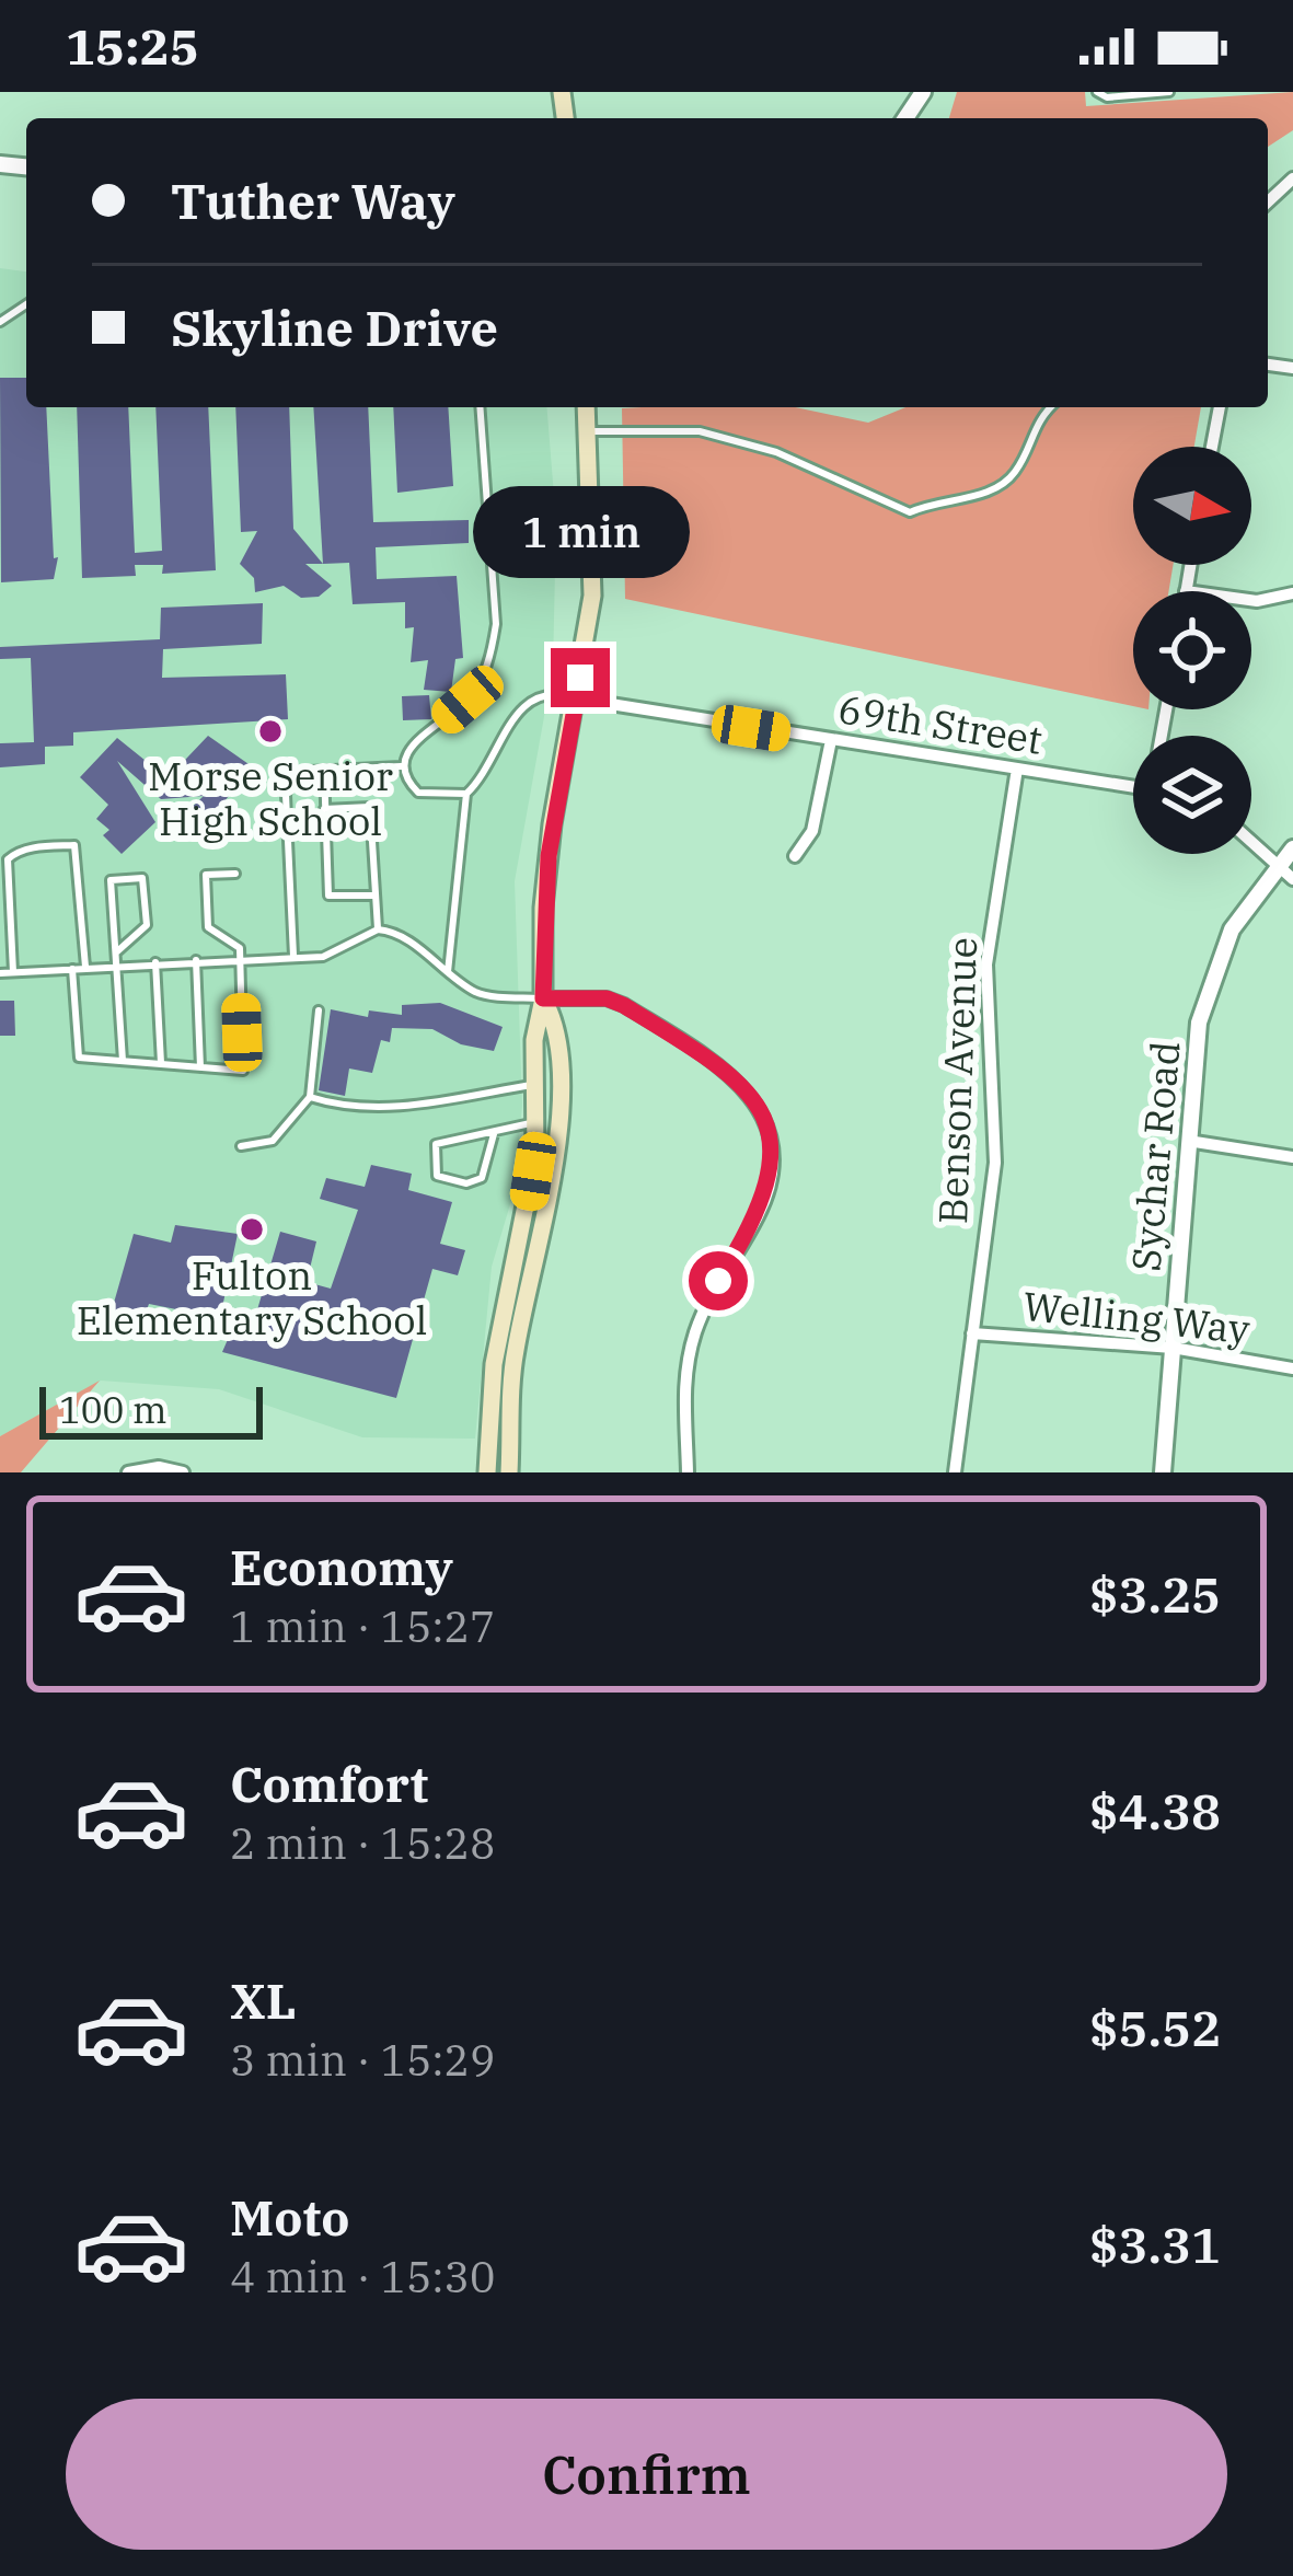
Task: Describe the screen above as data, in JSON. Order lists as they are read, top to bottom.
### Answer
{
  "streets": {
    "street": [
      "69th Street",
      "Benson Avenue",
      "Sychar Road",
      "Welling Way"
    ]
  },
  "crossings": [
    ["69th Street", "Benson Avenue"],
    ["Benson Avenue", "Welling Way"],
    ["Sychar Road", "Welling Way"]
  ],
  "places": ["Morse Senior High School", "Fulton Elementary School"],
  "scale_bar": "100 m",
  "north": "right",
  "page": {
    "status": "15:25",
    "banner": ["Tuther Way", "Skyline Drive"],
    "bubble": "1 min",
    "scale": "100 m",
    "list": [
      {
        "name": "Economy",
        "note": "1 min · 15:27",
        "value": "$3.25"
      },
      {
        "name": "Comfort",
        "note": "2 min · 15:28",
        "value": "$4.38"
      },
      {
        "name": "XL",
        "note": "3 min · 15:29",
        "value": "$5.52"
      },
      {
        "name": "Moto",
        "note": "4 min · 15:30",
        "value": "$3.31"
      }
    ],
    "buttons": "Confirm"
  }
}
